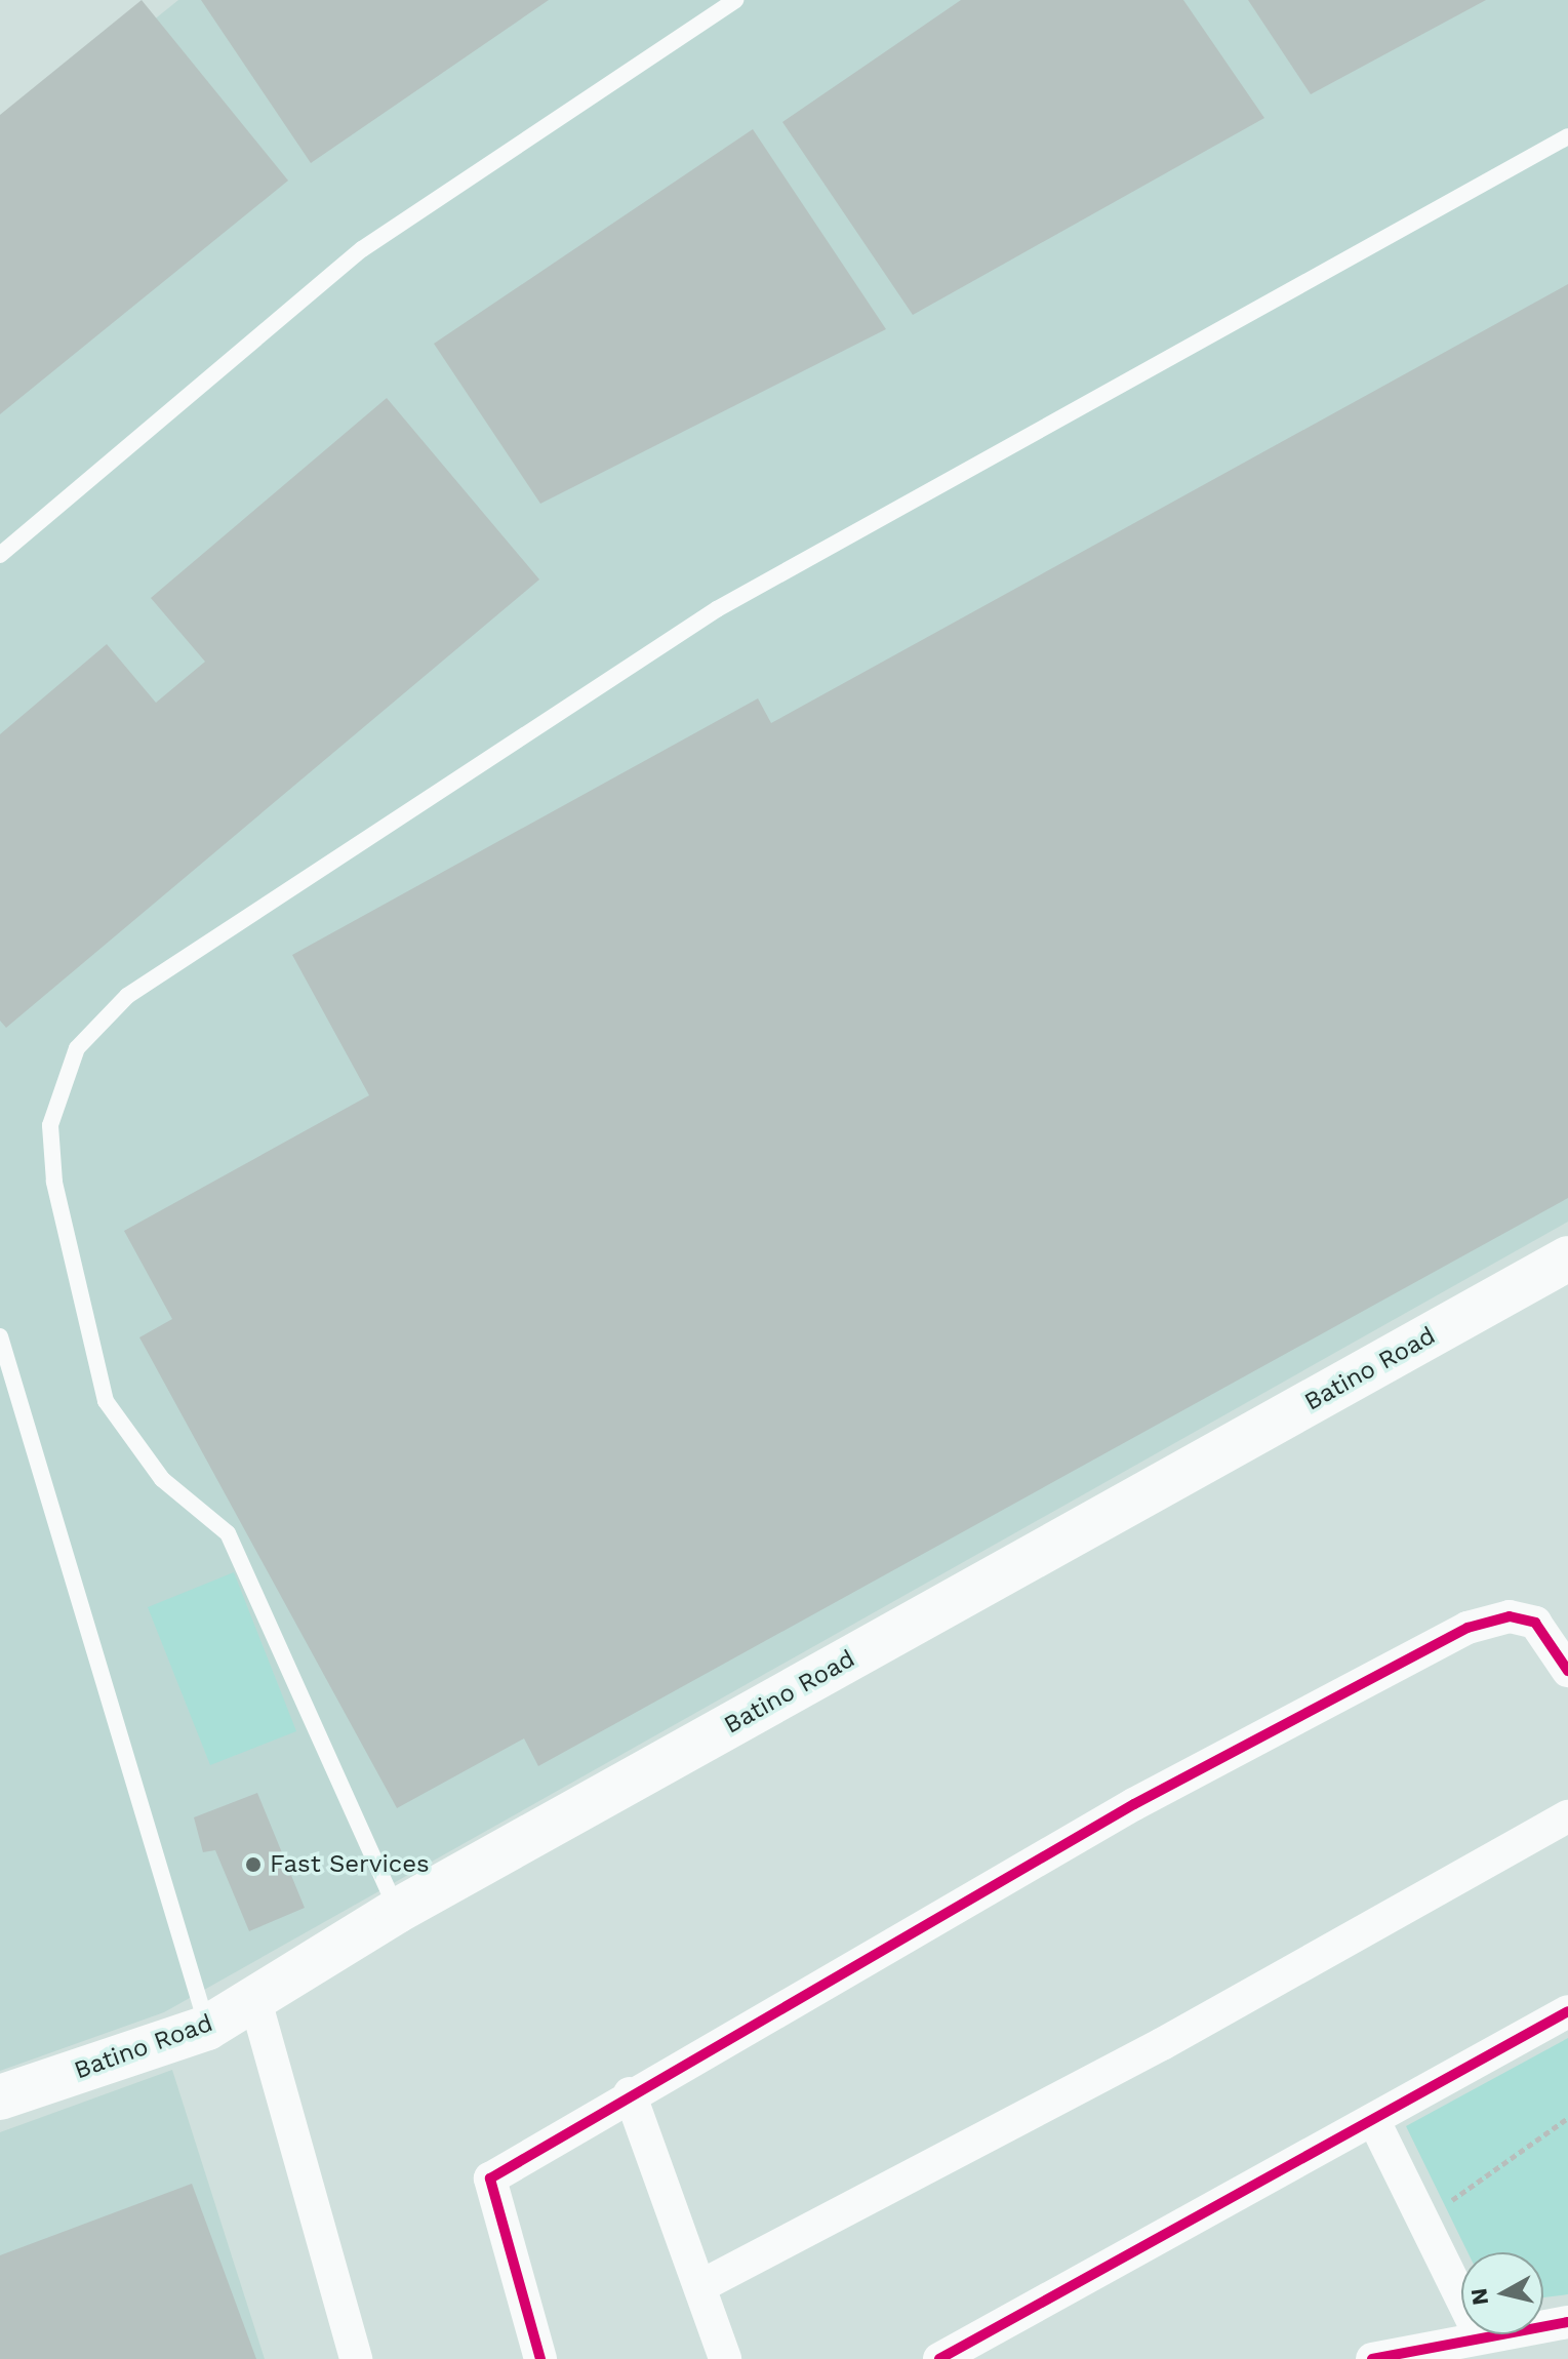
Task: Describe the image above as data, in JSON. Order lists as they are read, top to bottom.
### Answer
{
  "streets": {
    "main road": ["Batino Road"]
  },
  "places": ["Fast Services"],
  "north": "left"
}
